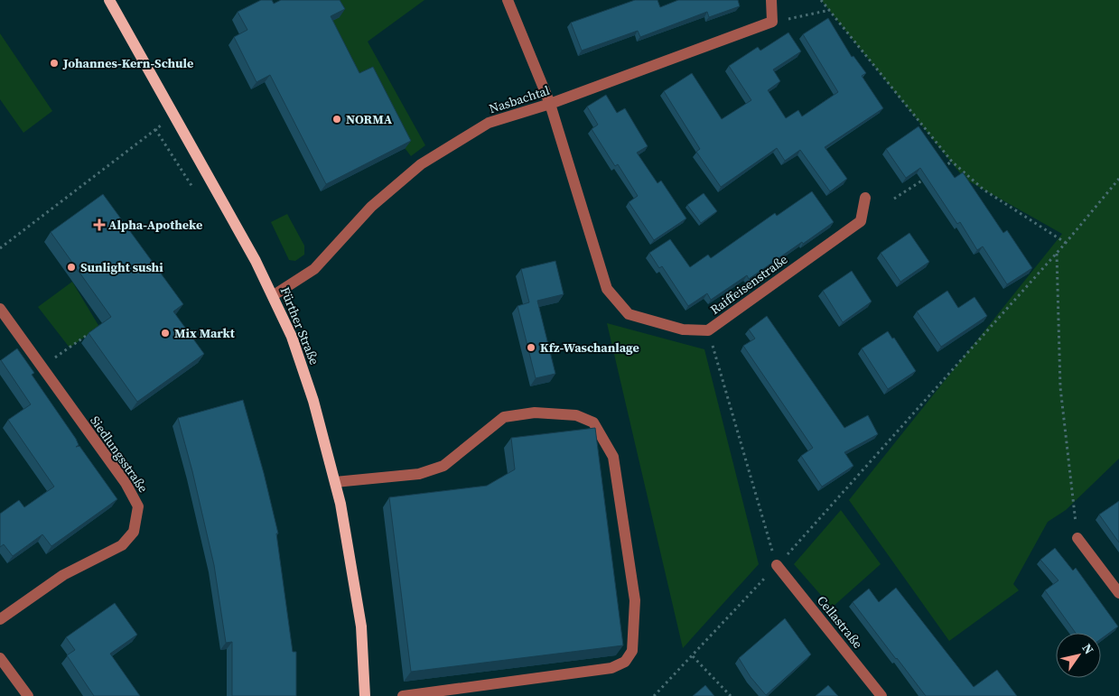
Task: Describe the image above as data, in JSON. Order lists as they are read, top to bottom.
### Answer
{
  "streets": {
    "main road": ["Fürther Straße"],
    "street": [
      "Nasbachtal",
      "Raiffeisenstraße",
      "Siedlungsstraße",
      "Cellastraße"
    ]
  },
  "crossings": [
    ["Nasbachtal", "Raiffeisenstraße"],
    ["Nasbachtal", "Fürther Straße"]
  ],
  "places": {
    "other": [
      "Johannes-Kern-Schule",
      "NORMA",
      "Sunlight sushi",
      "Mix Markt",
      "Kfz-Waschanlage"
    ],
    "health": ["Alpha-Apotheke"]
  },
  "north": "top right"
}
